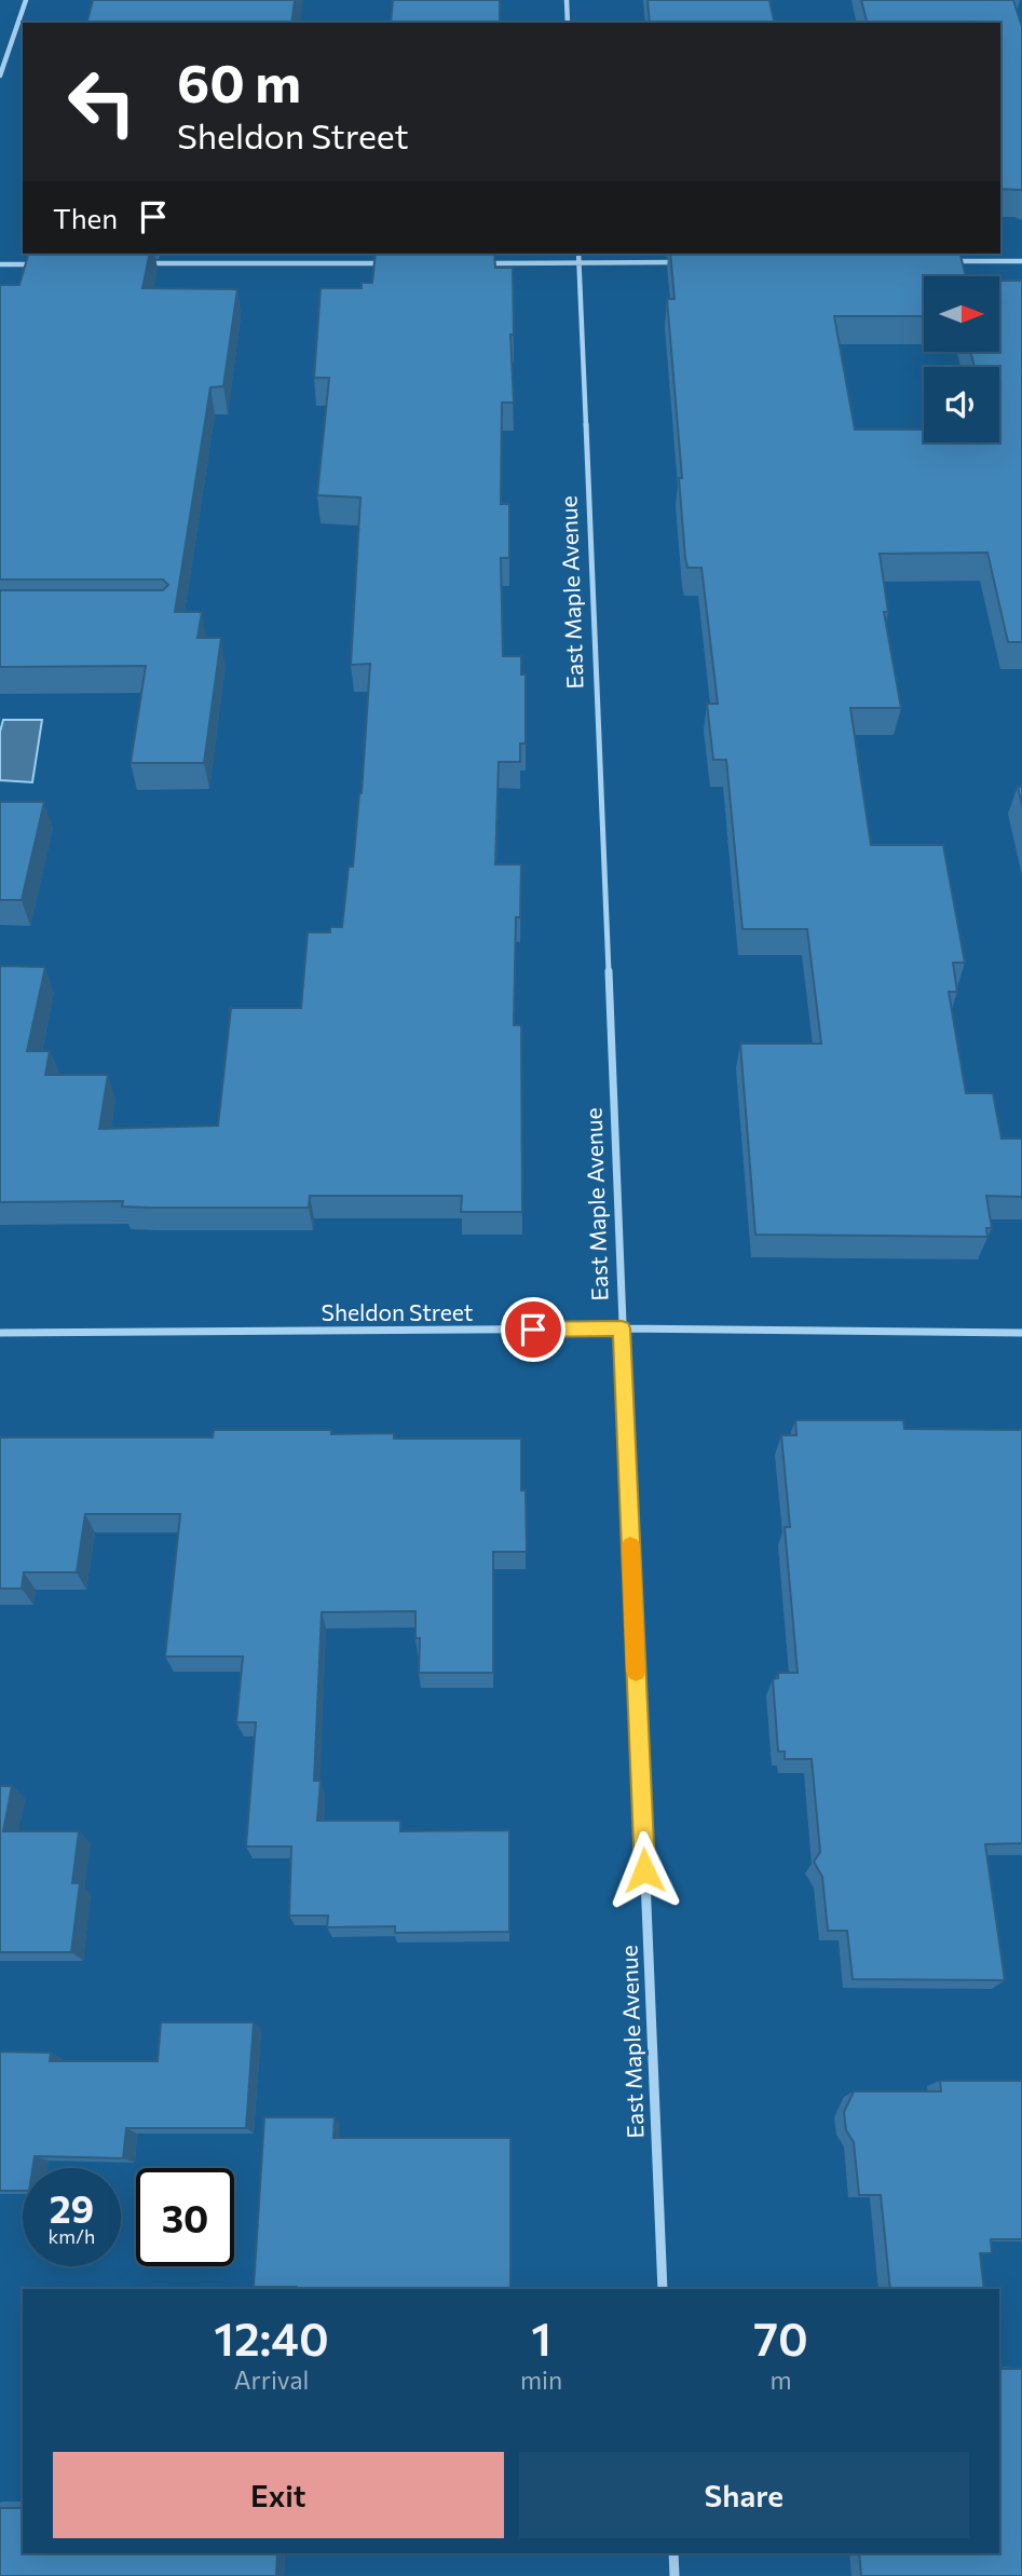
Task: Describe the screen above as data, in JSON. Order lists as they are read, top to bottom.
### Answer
{
  "streets": {
    "street": ["East Maple Avenue", "Sheldon Street"]
  },
  "crossings": [
    ["East Maple Avenue", "Sheldon Street"]
  ],
  "north": "right",
  "page": {
    "turn": ["60 m", "Sheldon Street"],
    "then": "Then",
    "speed": "29 km/h",
    "limit": "30",
    "eta": [
      "12:40",
      "Arrival",
      "1",
      "min",
      "70",
      "m"
    ],
    "buttons": ["Exit", "Share"]
  }
}
